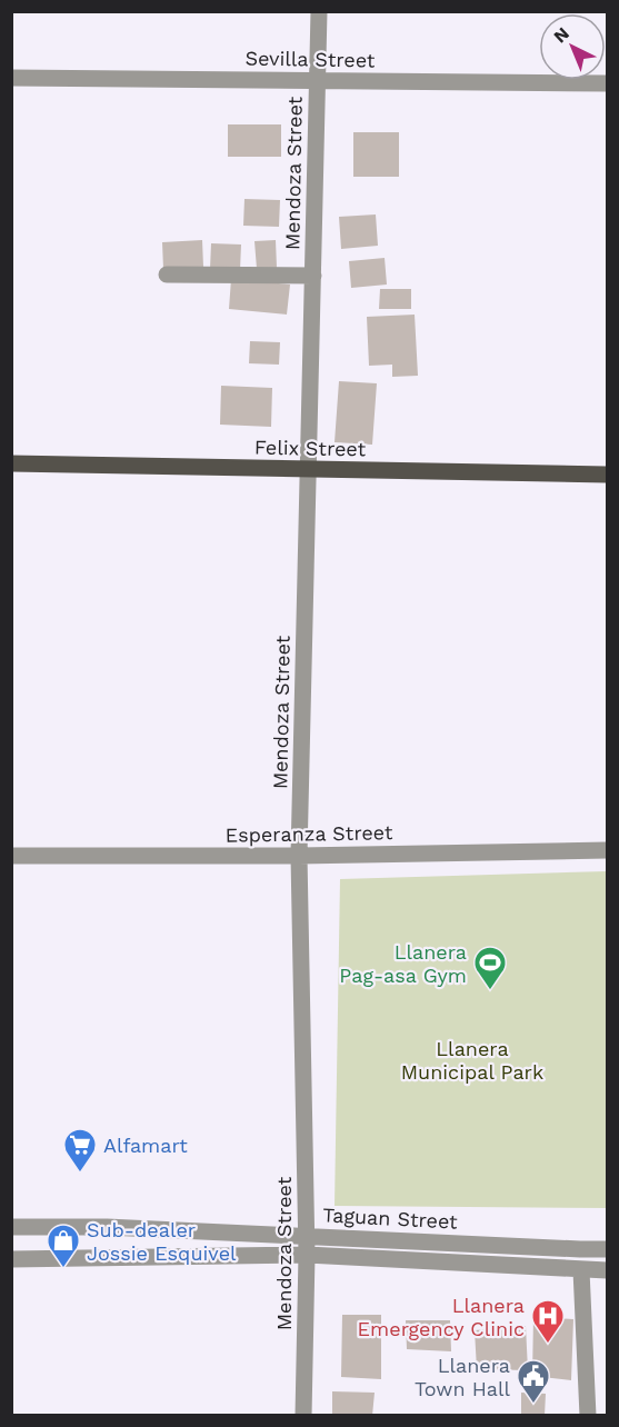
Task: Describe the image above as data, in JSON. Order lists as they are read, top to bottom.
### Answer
{
  "streets": {
    "main road": ["Felix Street"],
    "street": [
      "Sevilla Street",
      "Mendoza Street",
      "Esperanza Street",
      "Taguan Street"
    ]
  },
  "crossings": [
    ["Sevilla Street", "Mendoza Street"],
    ["Mendoza Street", "Felix Street"],
    ["Mendoza Street", "Esperanza Street"],
    ["Mendoza Street", "Taguan Street"]
  ],
  "parks": ["Llanera Municipal Park"],
  "places": {
    "sports": ["Llanera Pag-asa Gym"],
    "supermarket": ["Alfamart"],
    "shop": ["Sub-dealer Jossie Esquivel"],
    "hospital": ["Llanera Emergency Clinic"],
    "public building": ["Llanera Town Hall"]
  },
  "north": "top left"
}
